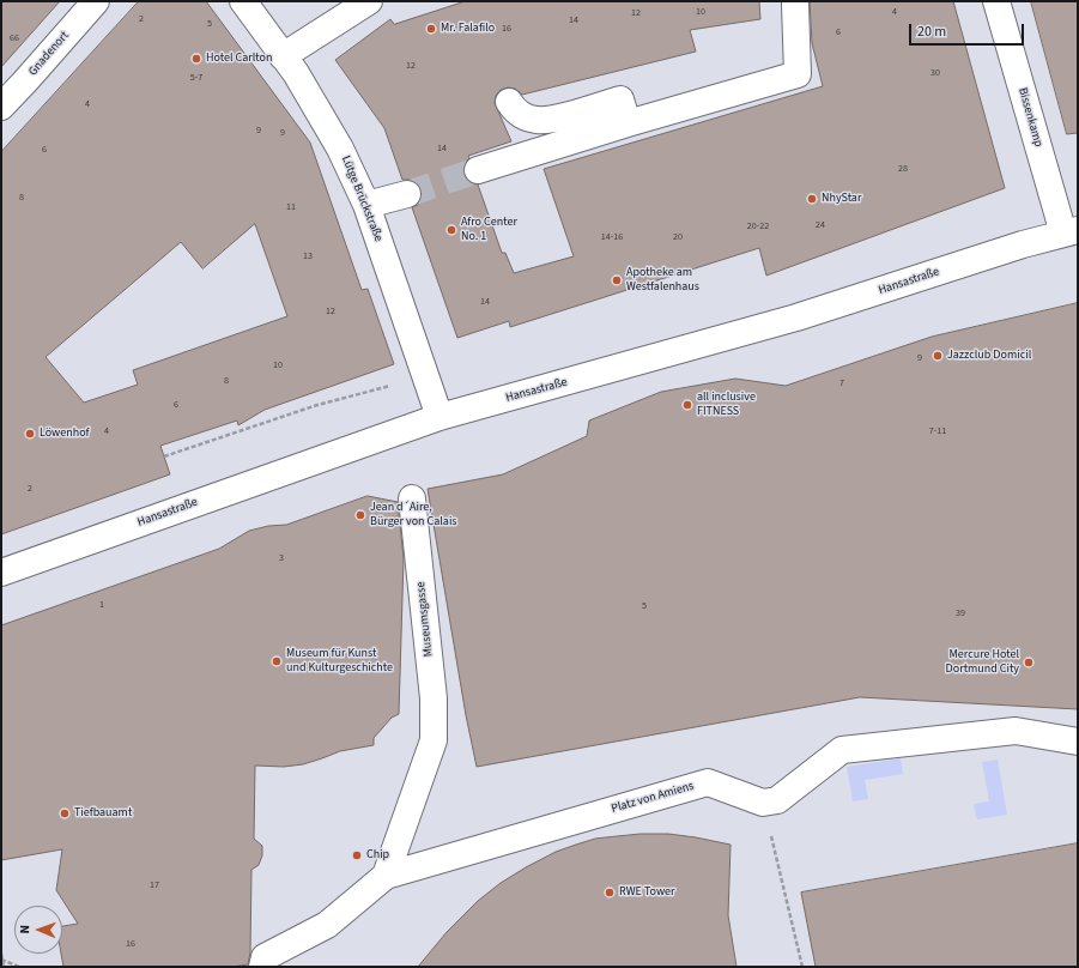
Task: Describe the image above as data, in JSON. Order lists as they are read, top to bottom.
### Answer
{
  "streets": {
    "street": [
      "Gnadenort",
      "Bissenkamp",
      "Lütge Brückstraße",
      "Hansastraße",
      "Museumsgasse",
      "Platz von Amiens"
    ]
  },
  "crossings": [
    ["Bissenkamp", "Hansastraße"],
    ["Lütge Brückstraße", "Hansastraße"],
    ["Museumsgasse", "Platz von Amiens"]
  ],
  "places": [
    "Mr. Falafilo",
    "Hotel Carlton",
    "NhyStar",
    "Afro Center No. 1",
    "Apotheke am Westfalenhaus",
    "Jazzclub Domicil",
    "all inclusive FITNESS",
    "Löwenhof",
    "Jean d´Aire, Bürger von Calais",
    "Museum für Kunst und Kulturgeschichte",
    "Mercure Hotel Dortmund City",
    "Tiefbauamt",
    "Chip",
    "RWE Tower"
  ],
  "house_numbers": [
    "10",
    "4",
    "12",
    "2",
    "14",
    "5",
    "16",
    "6",
    "66",
    "12",
    "30",
    "5-7",
    "4",
    "9",
    "9",
    "14",
    "6",
    "28",
    "8",
    "11",
    "24",
    "20-22",
    "14-16",
    "20",
    "13",
    "14",
    "12",
    "9",
    "10",
    "8",
    "7",
    "6",
    "4",
    "7-11",
    "2",
    "3",
    "1",
    "5",
    "39",
    "17",
    "16"
  ],
  "scale_bar": "20 m",
  "north": "left"
}
